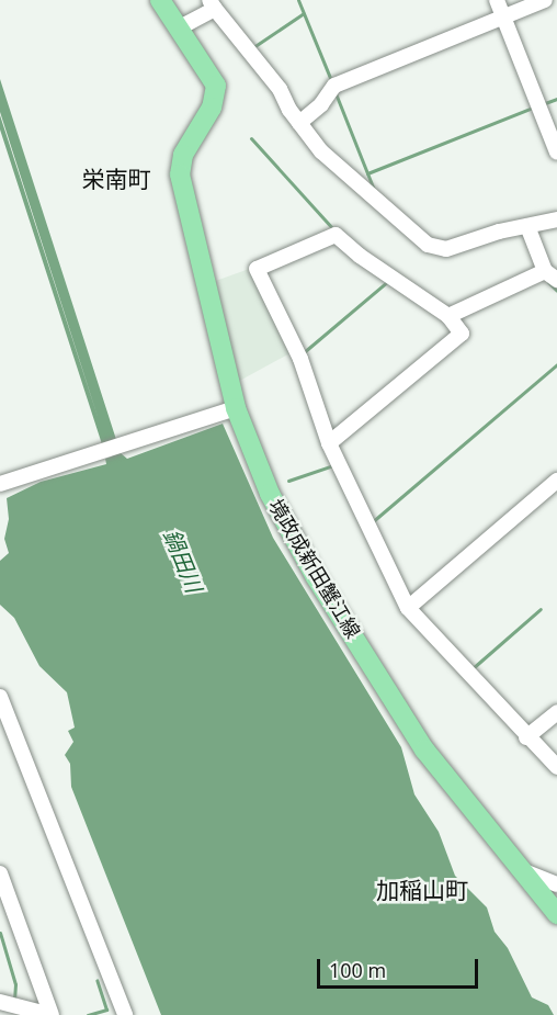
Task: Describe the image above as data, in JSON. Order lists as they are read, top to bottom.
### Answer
{
  "streets": {
    "main road": ["境政成新田蟹江線"]
  },
  "districts": ["栄南町", "加稲山町"],
  "water": ["鍋田川"],
  "scale_bar": "100 m"
}
